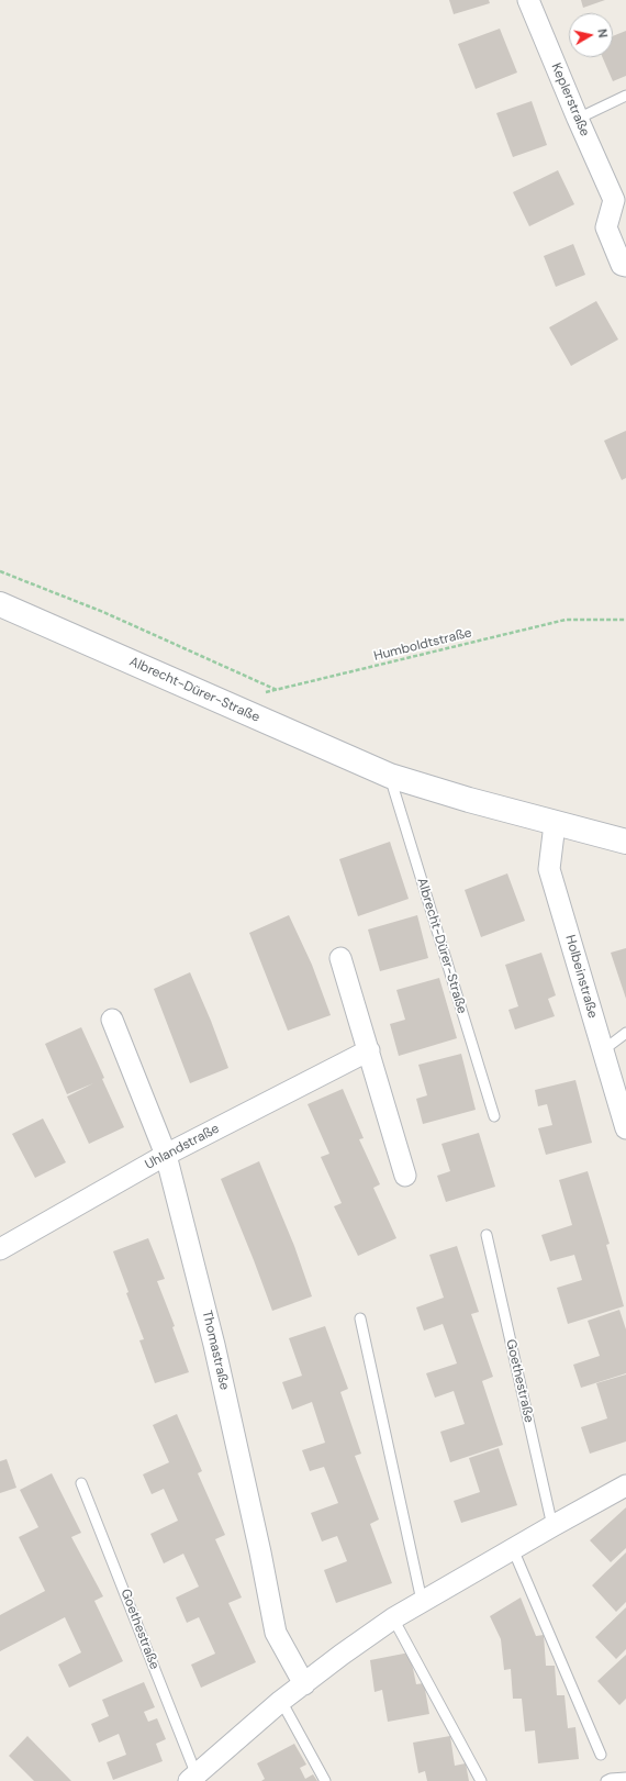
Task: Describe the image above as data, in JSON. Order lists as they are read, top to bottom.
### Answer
{
  "streets": {
    "street": [
      "Keplerstraße",
      "Albrecht-Dürer-Straße",
      "Holbeinstraße",
      "Uhlandstraße",
      "Thomastraße",
      "Goethestraße"
    ],
    "path": ["Humboldtstraße"]
  },
  "crossings": [
    ["Albrecht-Dürer-Straße", "Holbeinstraße"],
    ["Uhlandstraße", "Thomastraße"],
    ["Thomastraße", "Goethestraße"]
  ],
  "north": "right"
}
